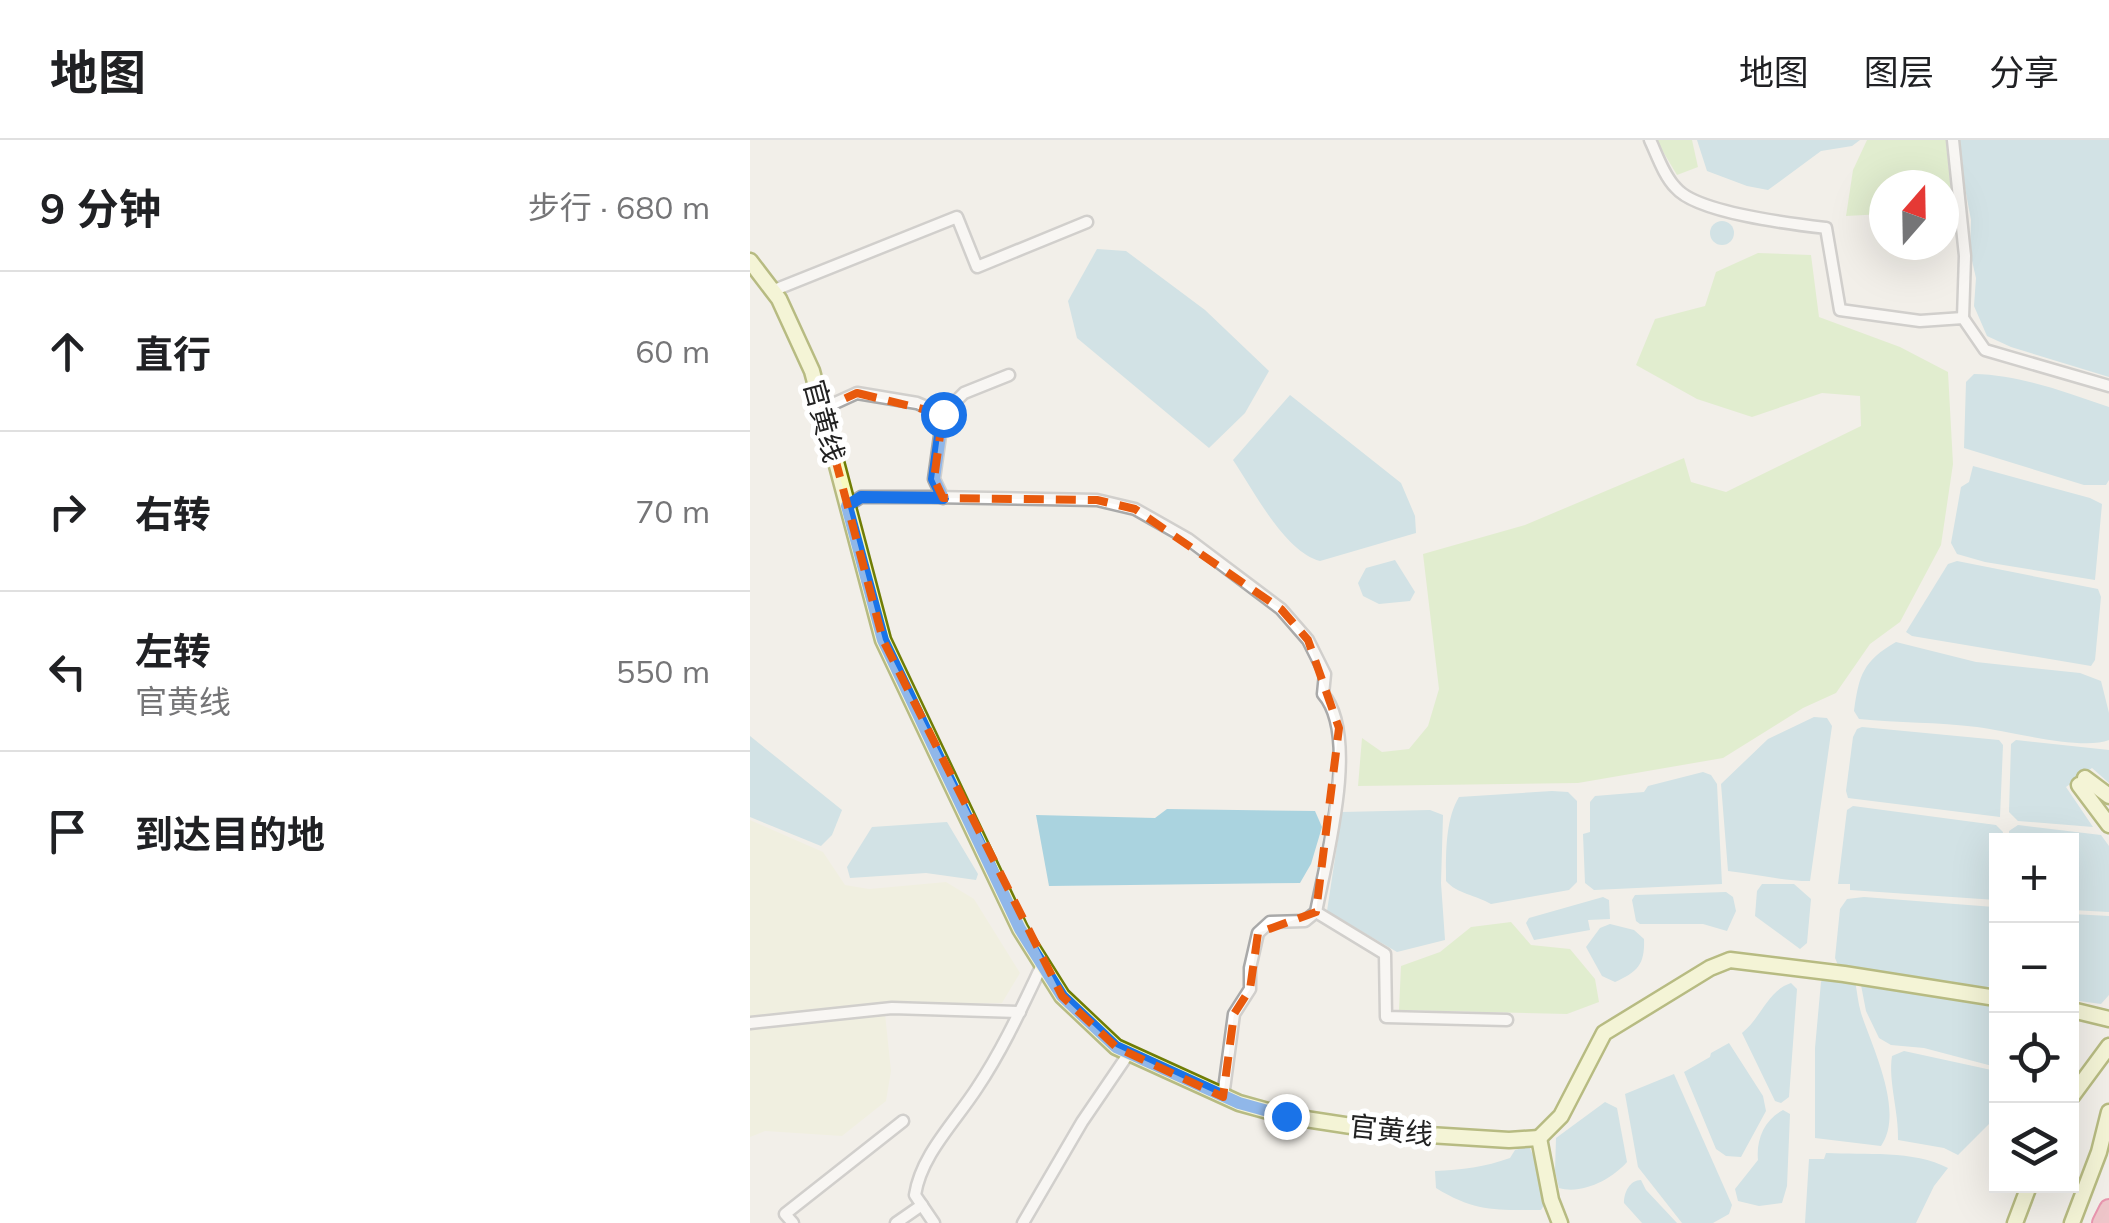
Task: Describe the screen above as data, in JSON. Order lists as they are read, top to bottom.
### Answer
{
  "streets": {
    "street": ["官黄线"]
  },
  "north": "top",
  "page": {
    "header": "地图",
    "nav": ["地图", "图层", "分享"],
    "heading": ["9 分钟", "步行 · 680 m"],
    "list": [
      ["直行", "60 m"],
      ["右转", "70 m"],
      ["左转", "官黄线", "550 m"],
      "到达目的地"
    ],
    "map_buttons": ["+", "−"]
  }
}
